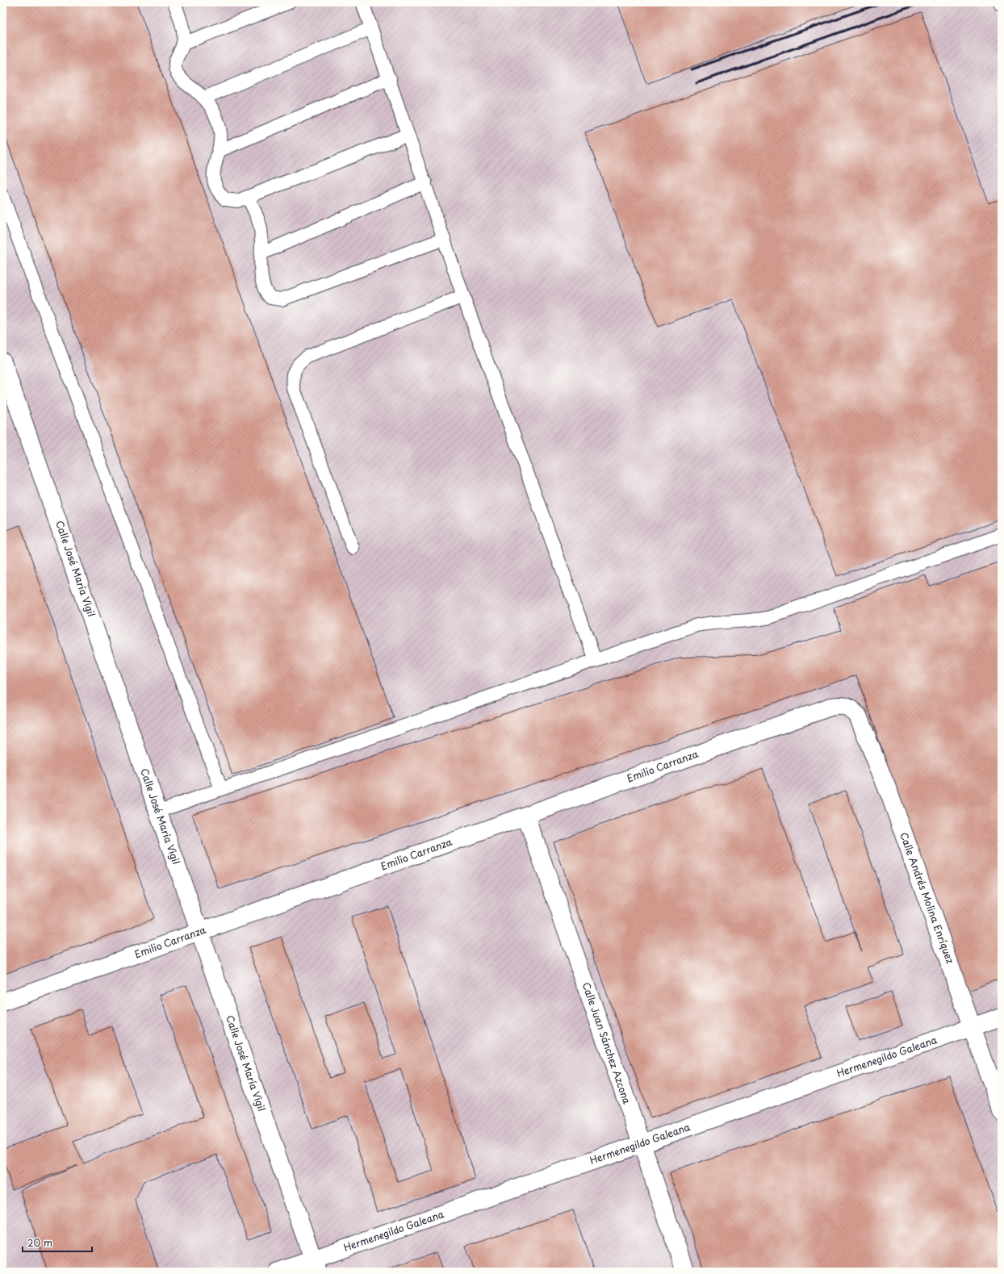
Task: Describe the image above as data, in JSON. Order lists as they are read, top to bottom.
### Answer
{
  "streets": {
    "street": [
      "Calle José María Vigil",
      "Emilio Carranza",
      "Calle Andrés Molina Enríquez",
      "Calle Juan Sánchez Azcona",
      "Hermenegildo Galeana"
    ]
  },
  "crossings": [
    ["Calle José María Vigil", "Emilio Carranza"],
    ["Calle José María Vigil", "Hermenegildo Galeana"],
    ["Emilio Carranza", "Calle Andrés Molina Enríquez"],
    ["Emilio Carranza", "Calle Juan Sánchez Azcona"],
    ["Calle Andrés Molina Enríquez", "Hermenegildo Galeana"],
    ["Calle Juan Sánchez Azcona", "Hermenegildo Galeana"]
  ],
  "scale_bar": "20 m"
}
